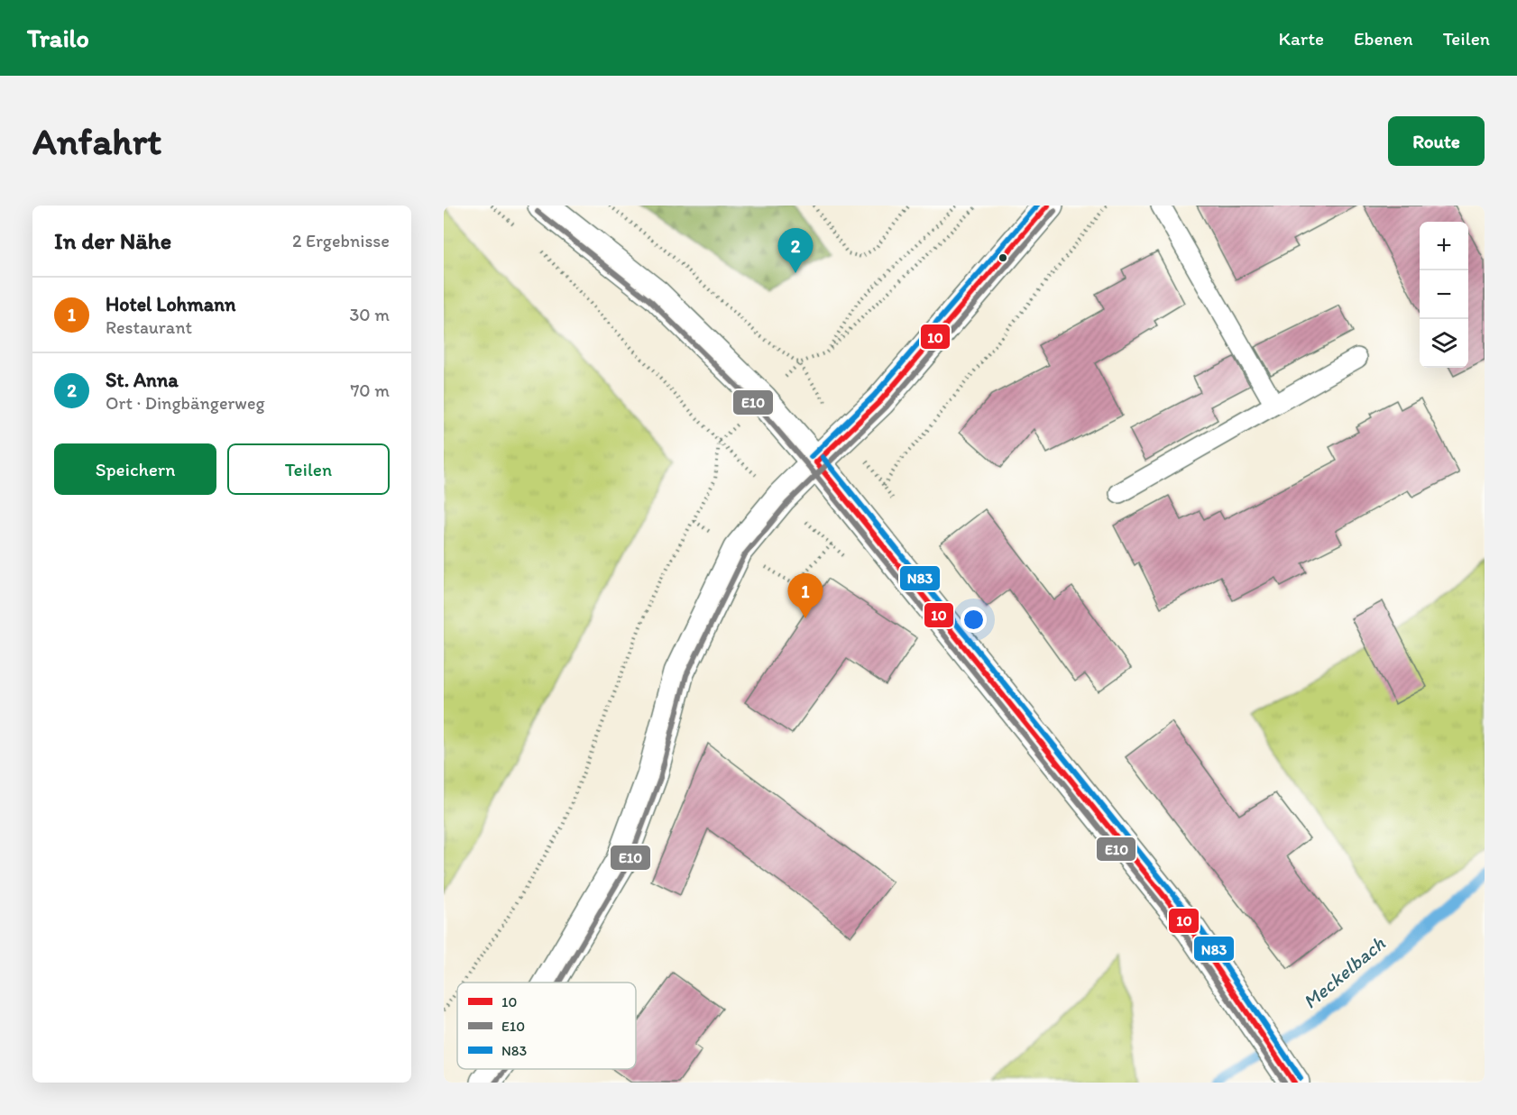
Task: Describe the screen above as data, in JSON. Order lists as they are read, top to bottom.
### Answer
{
  "water": ["Meckelbach"],
  "lines": ["transit line 10", "transit line N83", "transit line E10"],
  "legend": ["10", "E10", "N83"],
  "page": {
    "header": "Trailo",
    "nav": ["Karte", "Ebenen", "Teilen"],
    "buttons": [
      "Route",
      ["Speichern", "Teilen"]
    ],
    "title": "Anfahrt",
    "heading": ["In der Nähe", "2 Ergebnisse"],
    "map_buttons": ["+", "−"],
    "pins": ["2", "1"],
    "list": [
      {
        "mark": "1",
        "name": "Hotel Lohmann",
        "note": "Restaurant",
        "value": "30 m"
      },
      {
        "mark": "2",
        "name": "St. Anna",
        "note": "Ort · Dingbängerweg",
        "value": "70 m"
      }
    ]
  }
}
